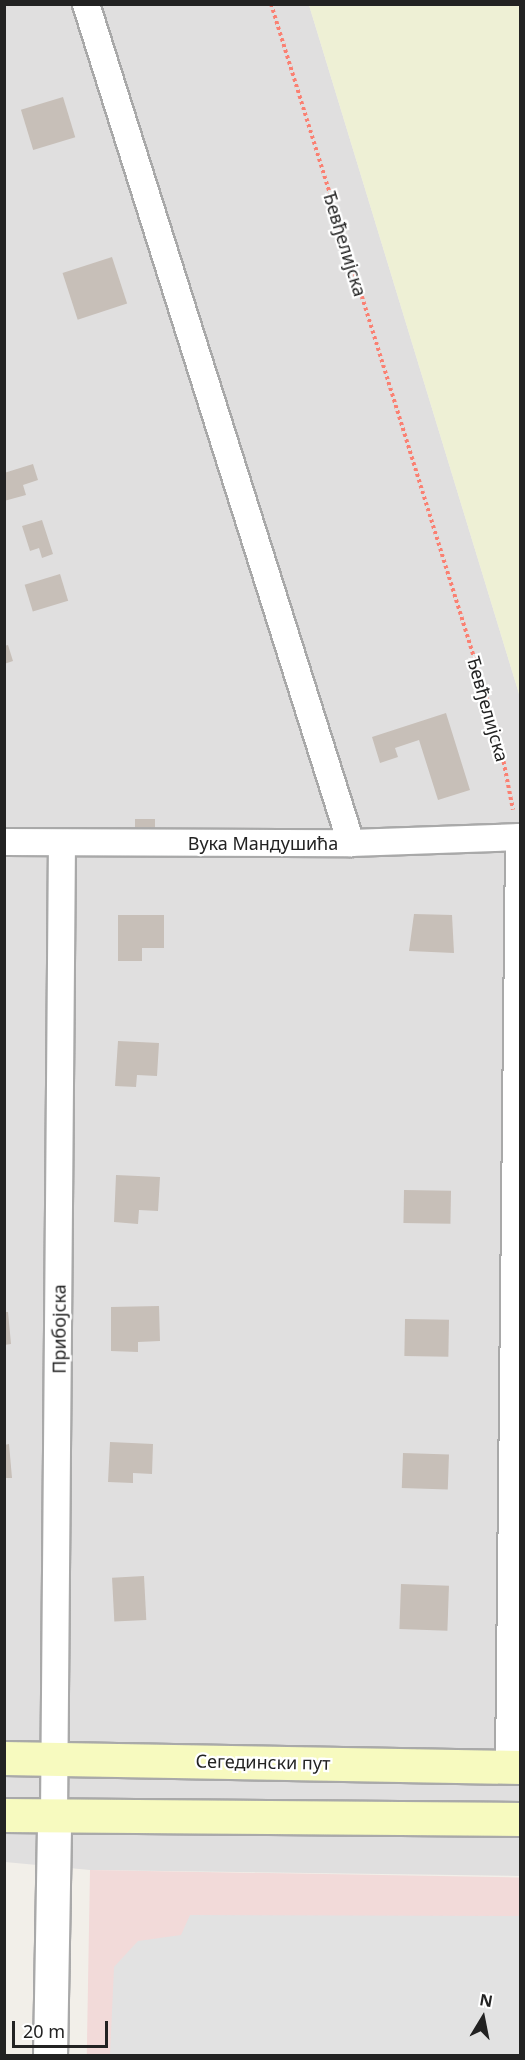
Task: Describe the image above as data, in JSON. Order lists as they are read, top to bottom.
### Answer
{
  "streets": {
    "main road": ["Сегедински пут"],
    "street": ["Вука Мандушића", "Прибојска"],
    "path": ["Ђевђелијска"]
  },
  "crossings": [
    ["Ђевђелијска", "Вука Мандушића"],
    ["Вука Мандушића", "Прибојска"],
    ["Прибојска", "Сегедински пут"]
  ],
  "scale_bar": "20 m",
  "north": "top"
}
